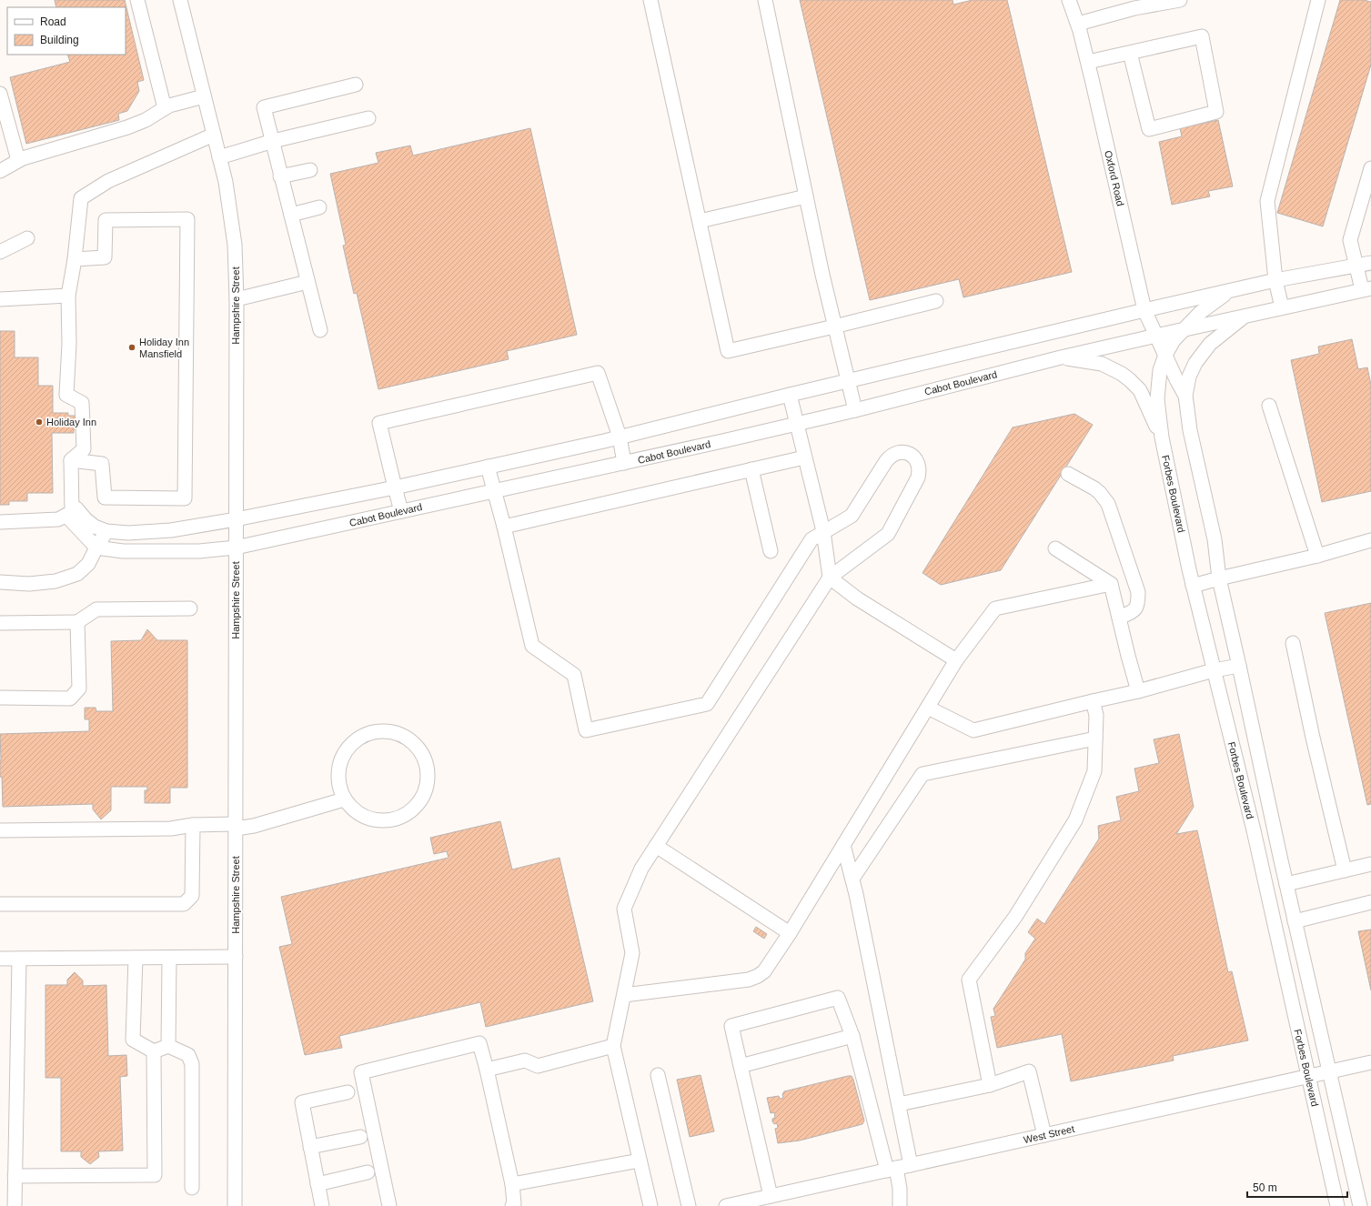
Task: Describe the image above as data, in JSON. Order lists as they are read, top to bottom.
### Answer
{
  "streets": {
    "street": [
      "Oxford Road",
      "Hampshire Street",
      "Cabot Boulevard",
      "Forbes Boulevard",
      "West Street"
    ]
  },
  "crossings": [
    ["Oxford Road", "Cabot Boulevard"],
    ["Oxford Road", "Forbes Boulevard"],
    ["Hampshire Street", "Cabot Boulevard"],
    ["Cabot Boulevard", "Forbes Boulevard"],
    ["Forbes Boulevard", "West Street"]
  ],
  "places": ["Holiday Inn Mansfield", "Holiday Inn"],
  "legend": ["Road", "Building"],
  "scale_bar": "50 m"
}
